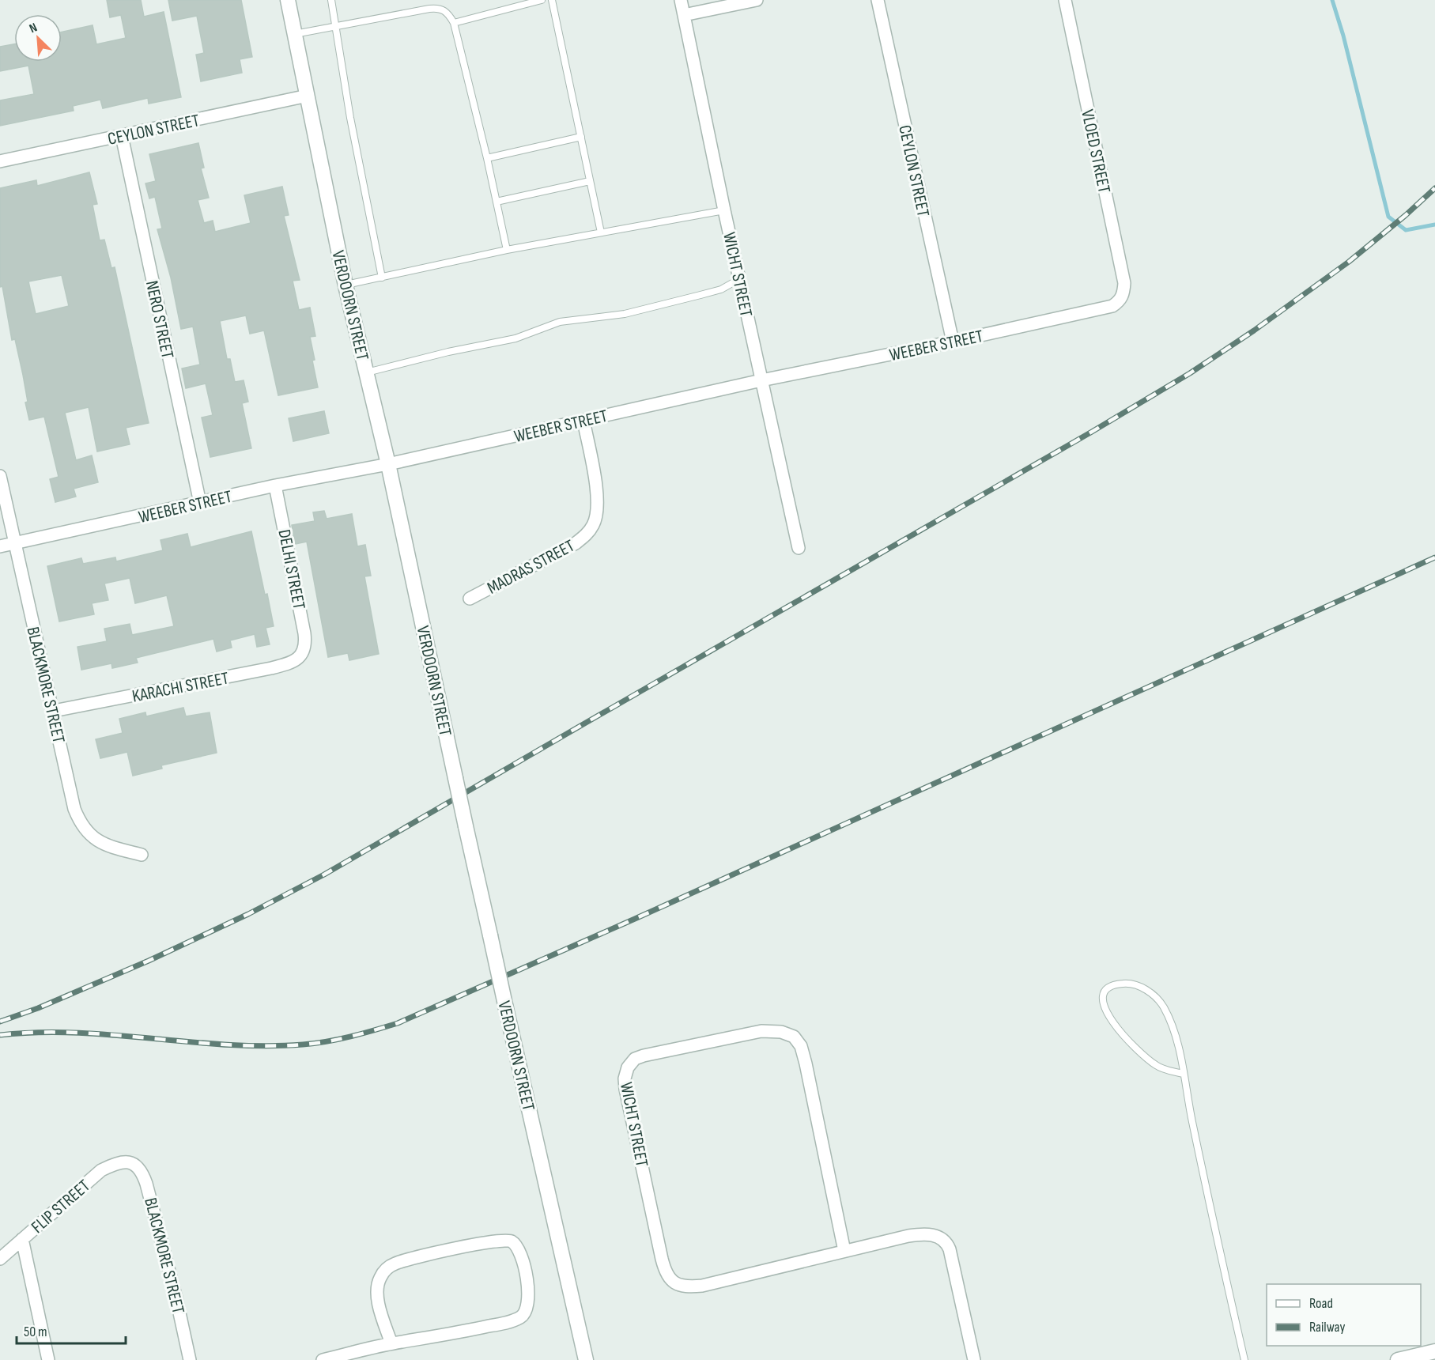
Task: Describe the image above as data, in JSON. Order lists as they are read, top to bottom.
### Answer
{
  "streets": {
    "street": [
      "CEYLON STREET",
      "VLOED STREET",
      "WICHT STREET",
      "VERDOORN STREET",
      "NERO STREET",
      "WEEBER STREET",
      "MADRAS STREET",
      "DELHI STREET",
      "BLACKMORE STREET",
      "KARACHI STREET",
      "FLIP STREET"
    ]
  },
  "crossings": [
    ["CEYLON STREET", "VERDOORN STREET"],
    ["CEYLON STREET", "NERO STREET"],
    ["CEYLON STREET", "WEEBER STREET"],
    ["VLOED STREET", "WEEBER STREET"],
    ["WICHT STREET", "WEEBER STREET"],
    ["VERDOORN STREET", "WEEBER STREET"],
    ["NERO STREET", "WEEBER STREET"],
    ["WEEBER STREET", "MADRAS STREET"],
    ["WEEBER STREET", "DELHI STREET"],
    ["WEEBER STREET", "BLACKMORE STREET"],
    ["DELHI STREET", "KARACHI STREET"],
    ["BLACKMORE STREET", "KARACHI STREET"],
    ["BLACKMORE STREET", "FLIP STREET"]
  ],
  "legend": ["Road", "Railway"],
  "scale_bar": "50 m",
  "north": "top left"
}
